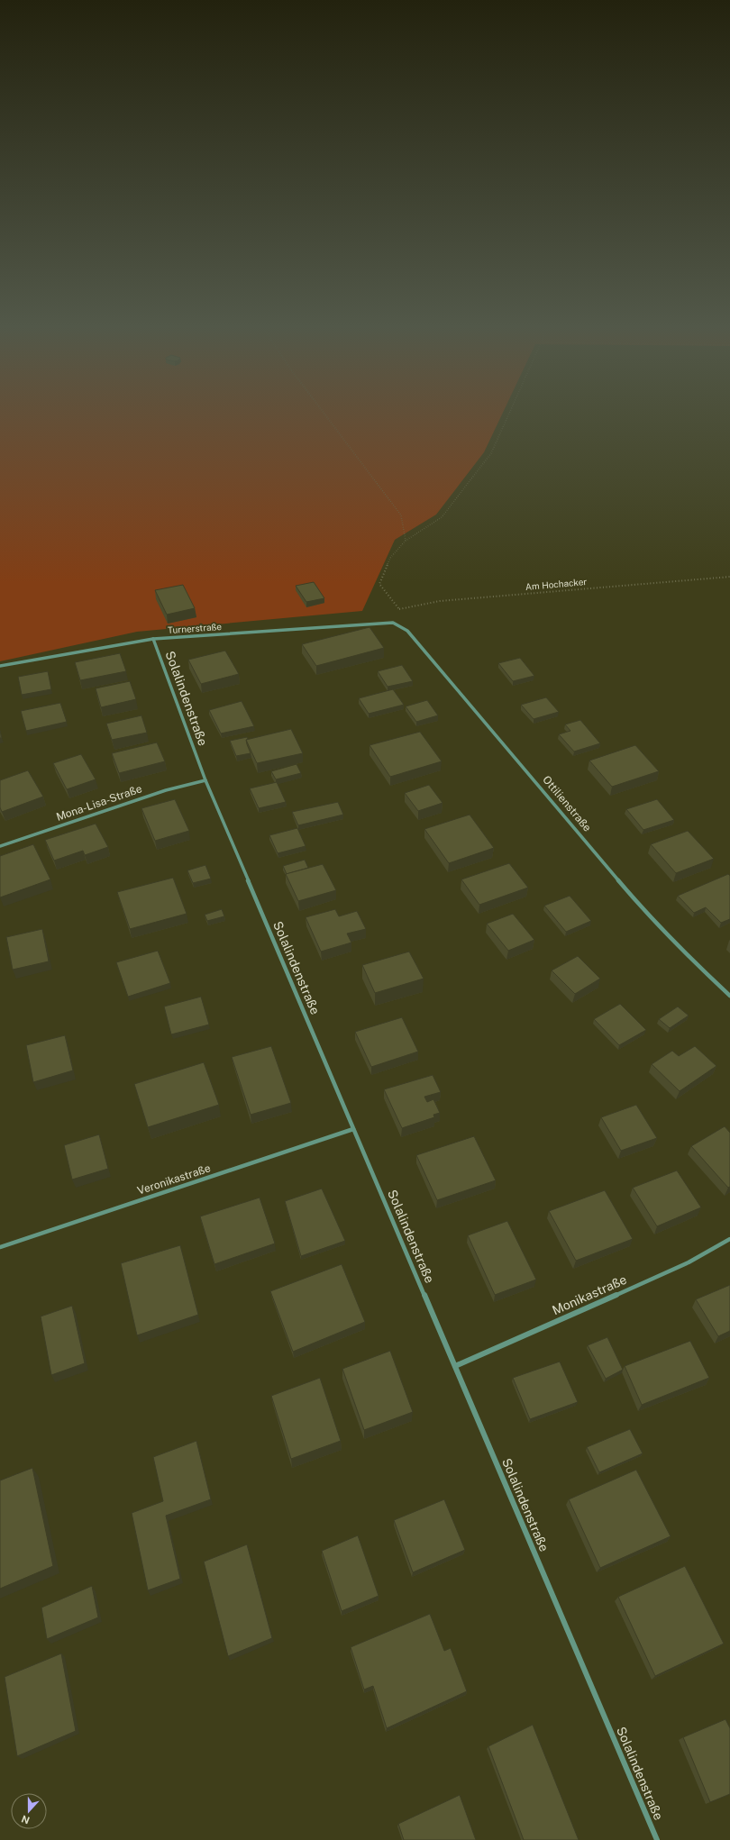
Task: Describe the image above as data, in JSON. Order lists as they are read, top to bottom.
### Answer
{
  "streets": {
    "street": [
      "Turnerstraße",
      "Solalindenstraße",
      "Mona-Lisa-Straße",
      "Ottilienstraße",
      "Veronikastraße",
      "Monikastraße"
    ],
    "path": ["Am Hochacker"]
  },
  "crossings": [
    ["Turnerstraße", "Solalindenstraße"],
    ["Turnerstraße", "Ottilienstraße"],
    ["Solalindenstraße", "Mona-Lisa-Straße"],
    ["Solalindenstraße", "Veronikastraße"],
    ["Solalindenstraße", "Monikastraße"]
  ],
  "north": "bottom"
}
